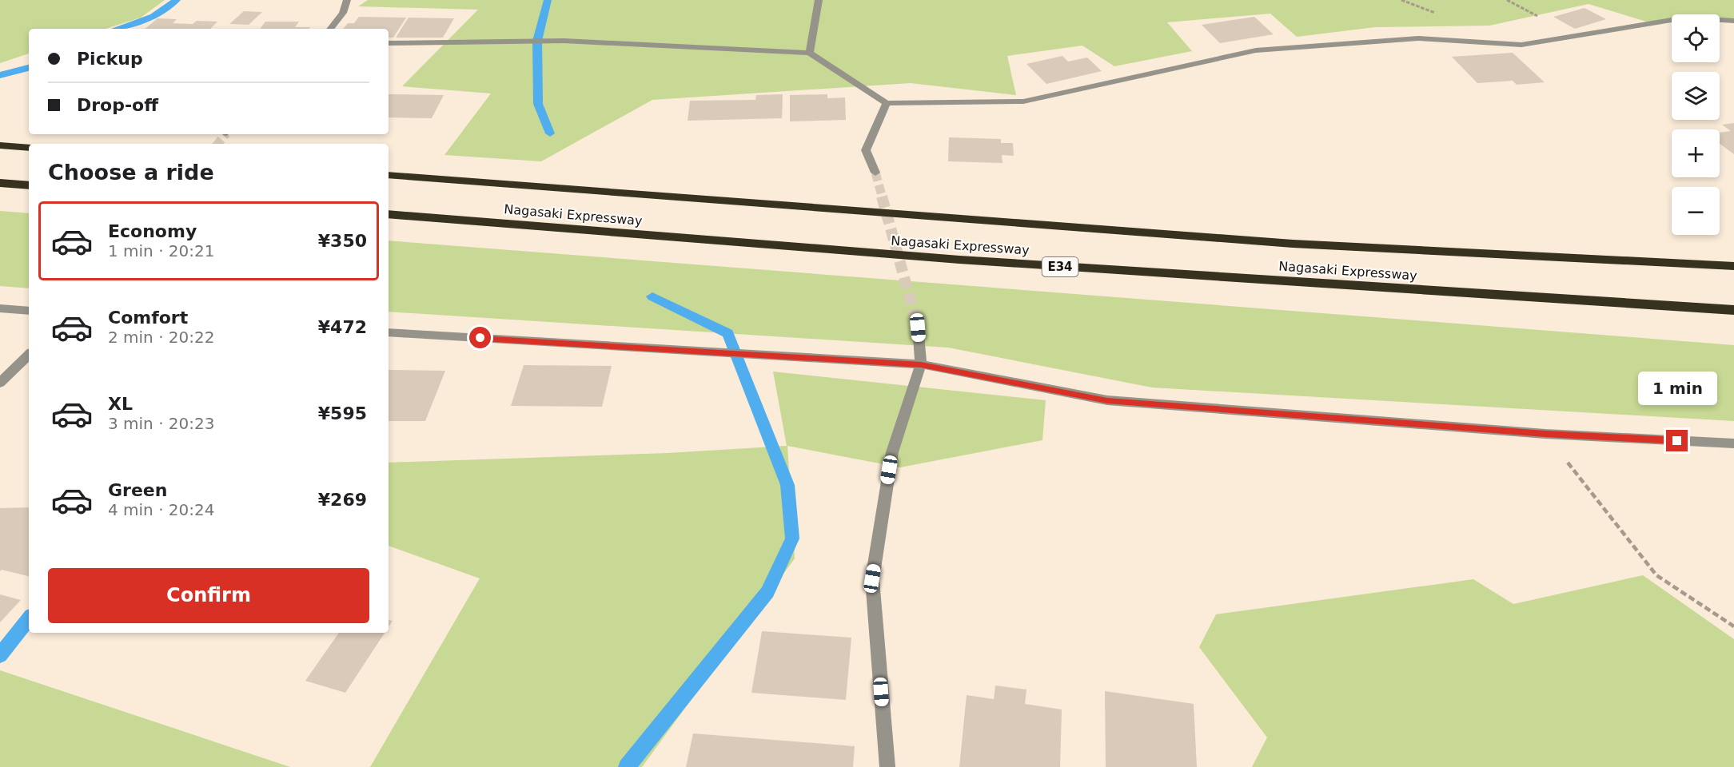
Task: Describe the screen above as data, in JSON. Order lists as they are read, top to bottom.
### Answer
{
  "streets": {
    "highway": ["Nagasaki Expressway", "E34"]
  },
  "page": {
    "map_buttons": ["+", "−"],
    "banner": ["Pickup", "Drop-off"],
    "heading": "Choose a ride",
    "list": [
      {
        "name": "Economy",
        "note": "1 min · 20:21",
        "value": "¥350"
      },
      {
        "name": "Comfort",
        "note": "2 min · 20:22",
        "value": "¥472"
      },
      {
        "name": "XL",
        "note": "3 min · 20:23",
        "value": "¥595"
      },
      {
        "name": "Green",
        "note": "4 min · 20:24",
        "value": "¥269"
      }
    ],
    "bubble": "1 min",
    "buttons": "Confirm"
  }
}
